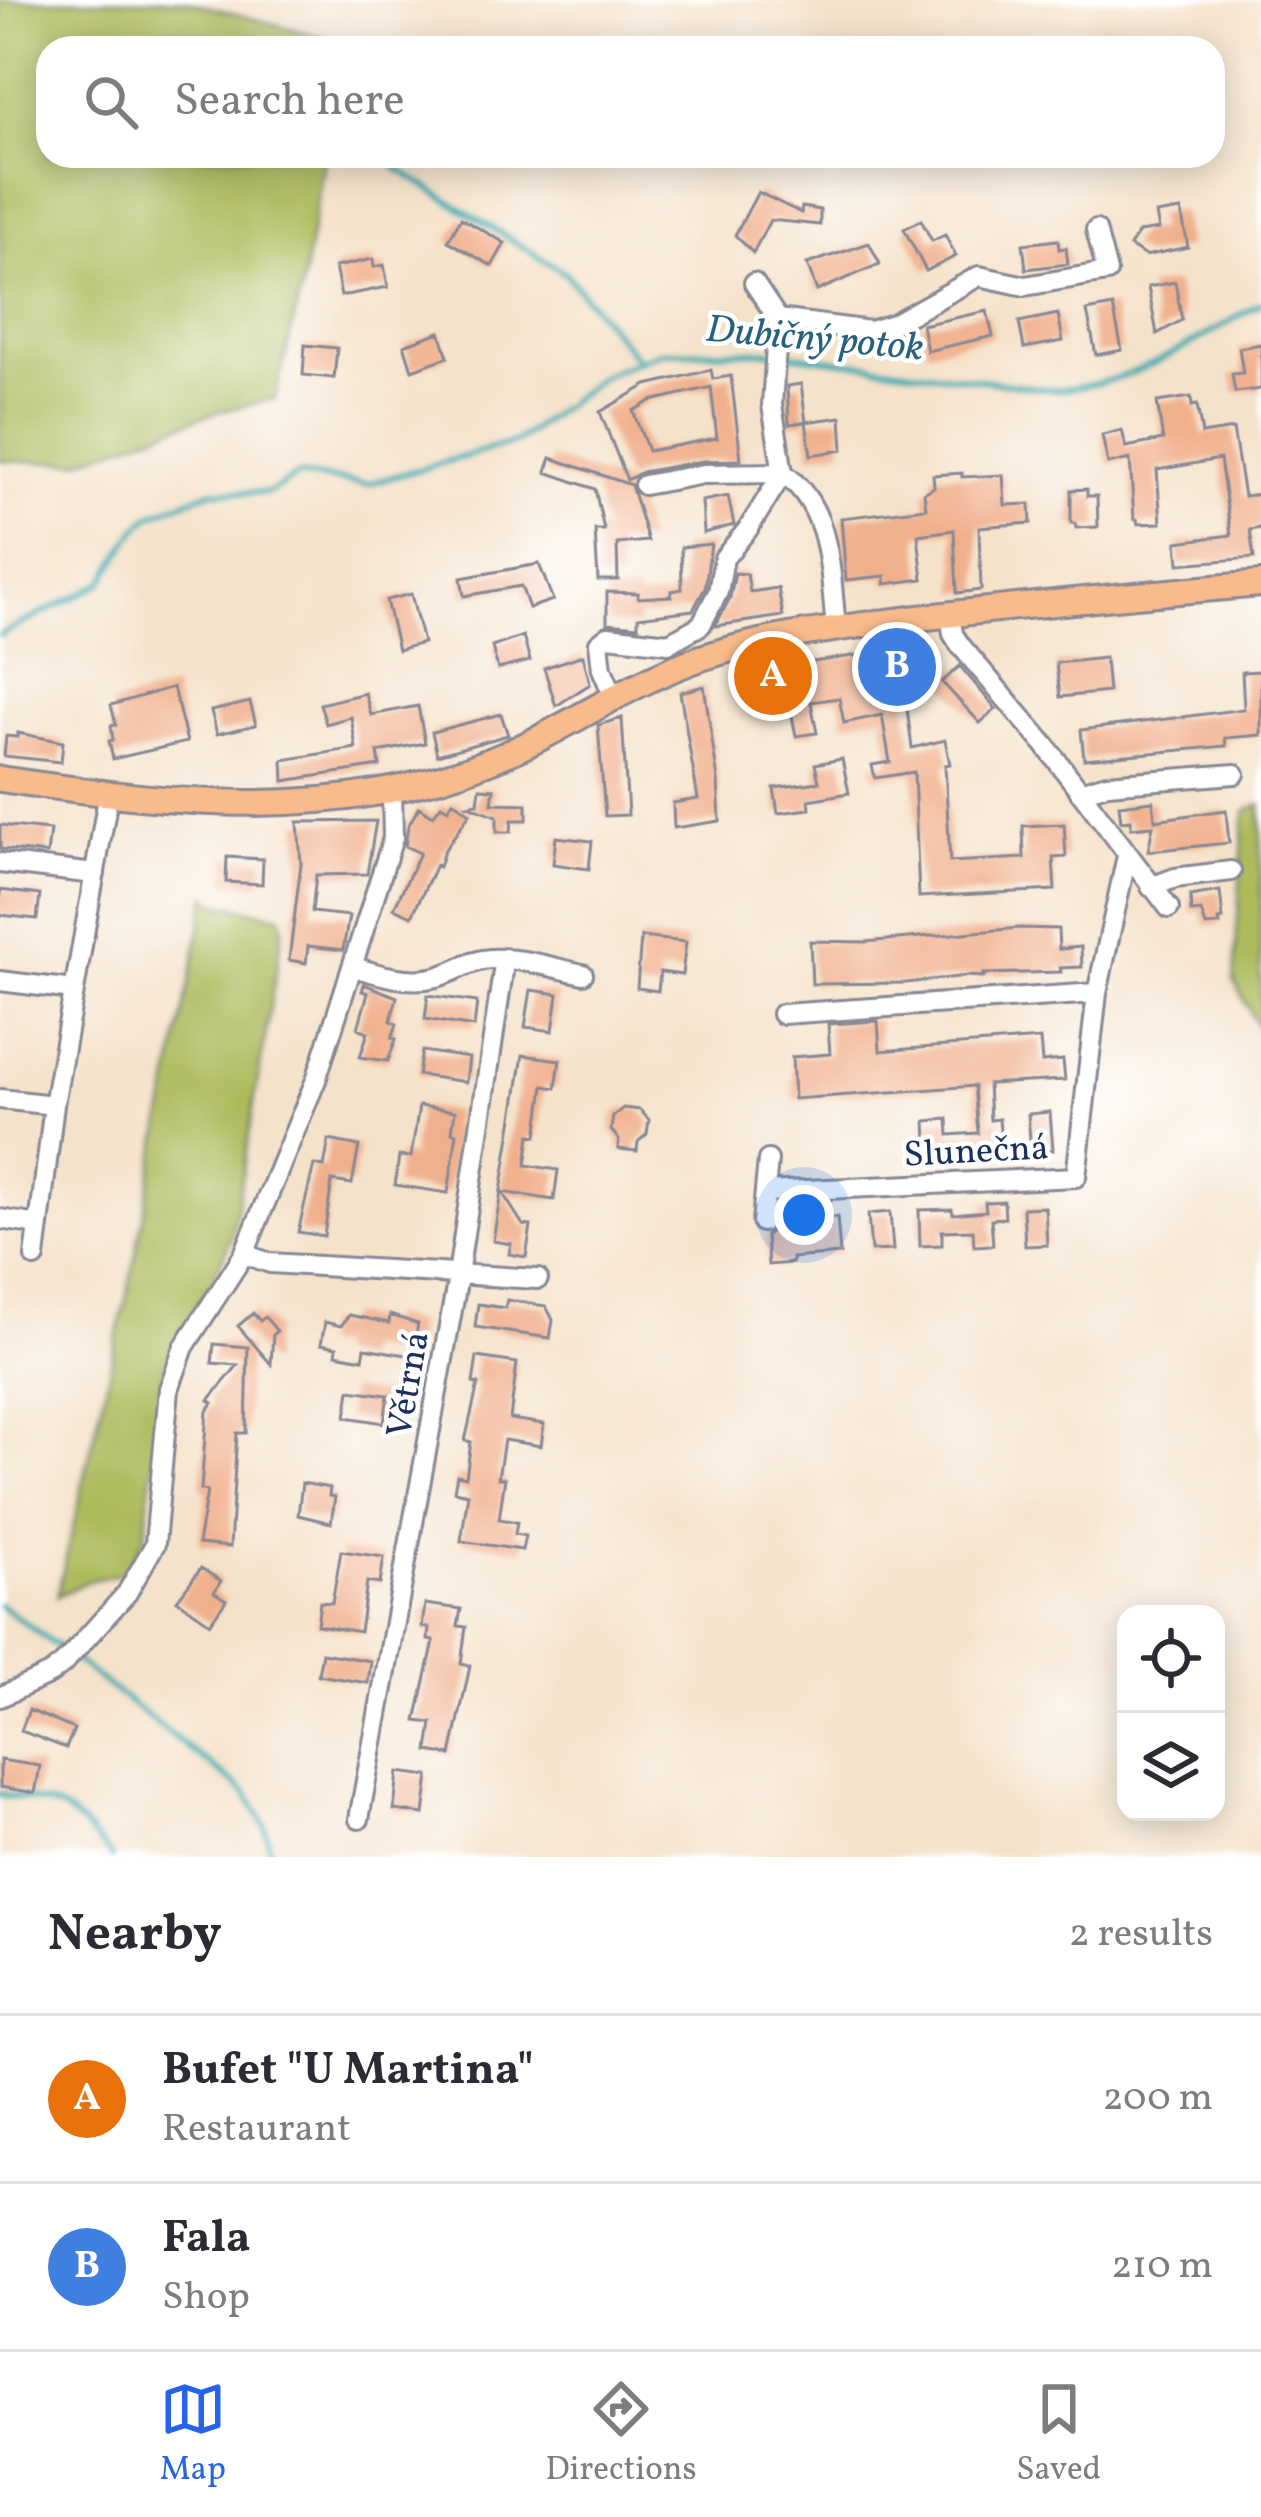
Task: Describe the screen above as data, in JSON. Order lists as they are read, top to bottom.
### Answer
{
  "streets": {
    "street": ["Slunečná", "Větrná"]
  },
  "water": ["Dubičný potok"],
  "page": {
    "search": "Search here",
    "pins": ["B", "A"],
    "heading": ["Nearby", "2 results"],
    "list": [
      {
        "mark": "A",
        "name": "Bufet \"U Martina\"",
        "note": "Restaurant",
        "value": "200 m"
      },
      {
        "mark": "B",
        "name": "Fala",
        "note": "Shop",
        "value": "210 m"
      }
    ],
    "nav": ["Map", "Directions", "Saved"]
  }
}
